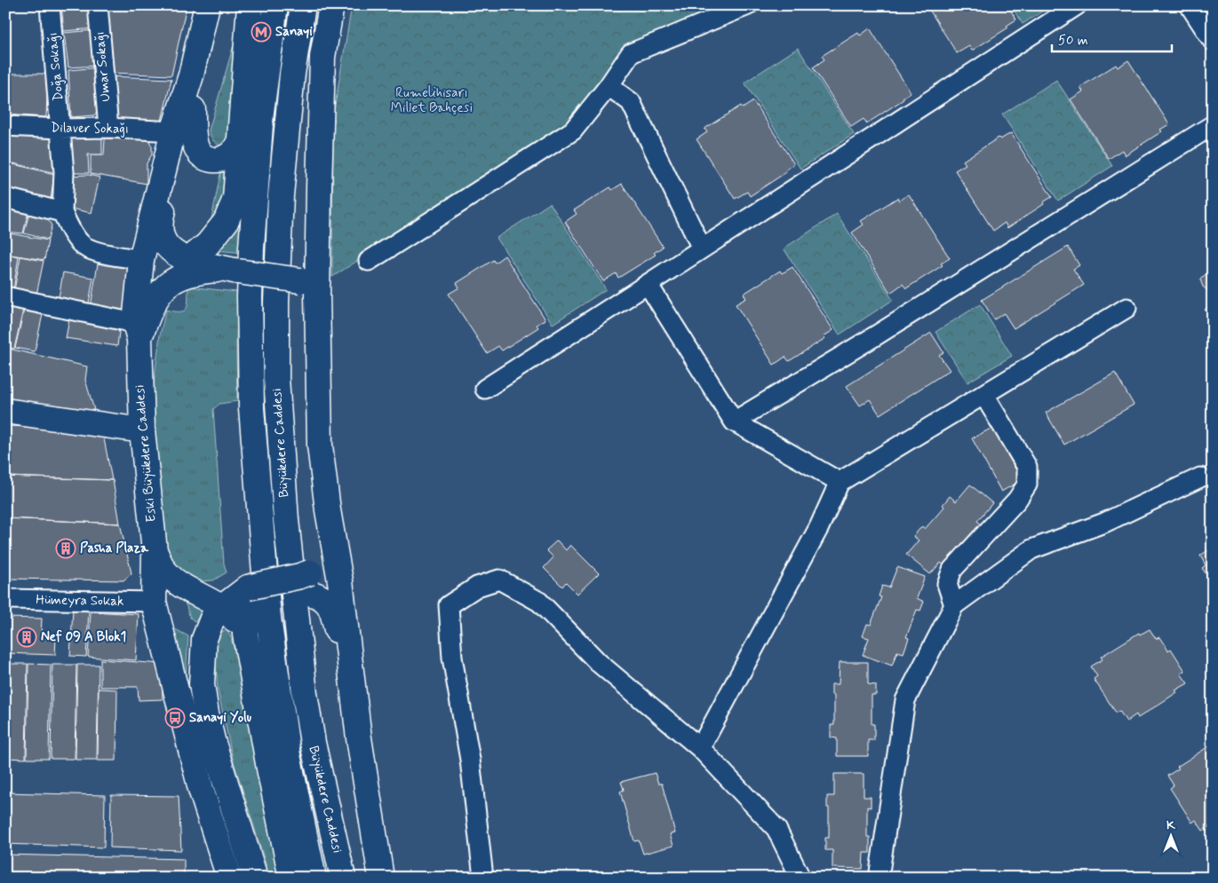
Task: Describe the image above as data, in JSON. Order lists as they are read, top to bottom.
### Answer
{
  "streets": {
    "main road": ["Büyükdere Caddesi", "Eski Büyükdere Caddesi"],
    "street": [
      "Doğa Sokağı",
      "Umar Sokağı",
      "Dilaver Sokağı",
      "Hümeyra Sokak"
    ]
  },
  "crossings": [
    ["Doğa Sokağı", "Dilaver Sokağı"],
    ["Umar Sokağı", "Dilaver Sokağı"],
    ["Dilaver Sokağı", "Eski Büyükdere Caddesi"],
    ["Eski Büyükdere Caddesi", "Hümeyra Sokak"]
  ],
  "parks": ["Rumelihisarı Millet Bahçesi"],
  "places": {
    "metro station": ["Sanayi"],
    "building": ["Pasha Plaza", "Nef 09 A Blok1"],
    "bus stop": ["Sanayi Yolu"]
  },
  "scale_bar": "50 m",
  "north": "top"
}
